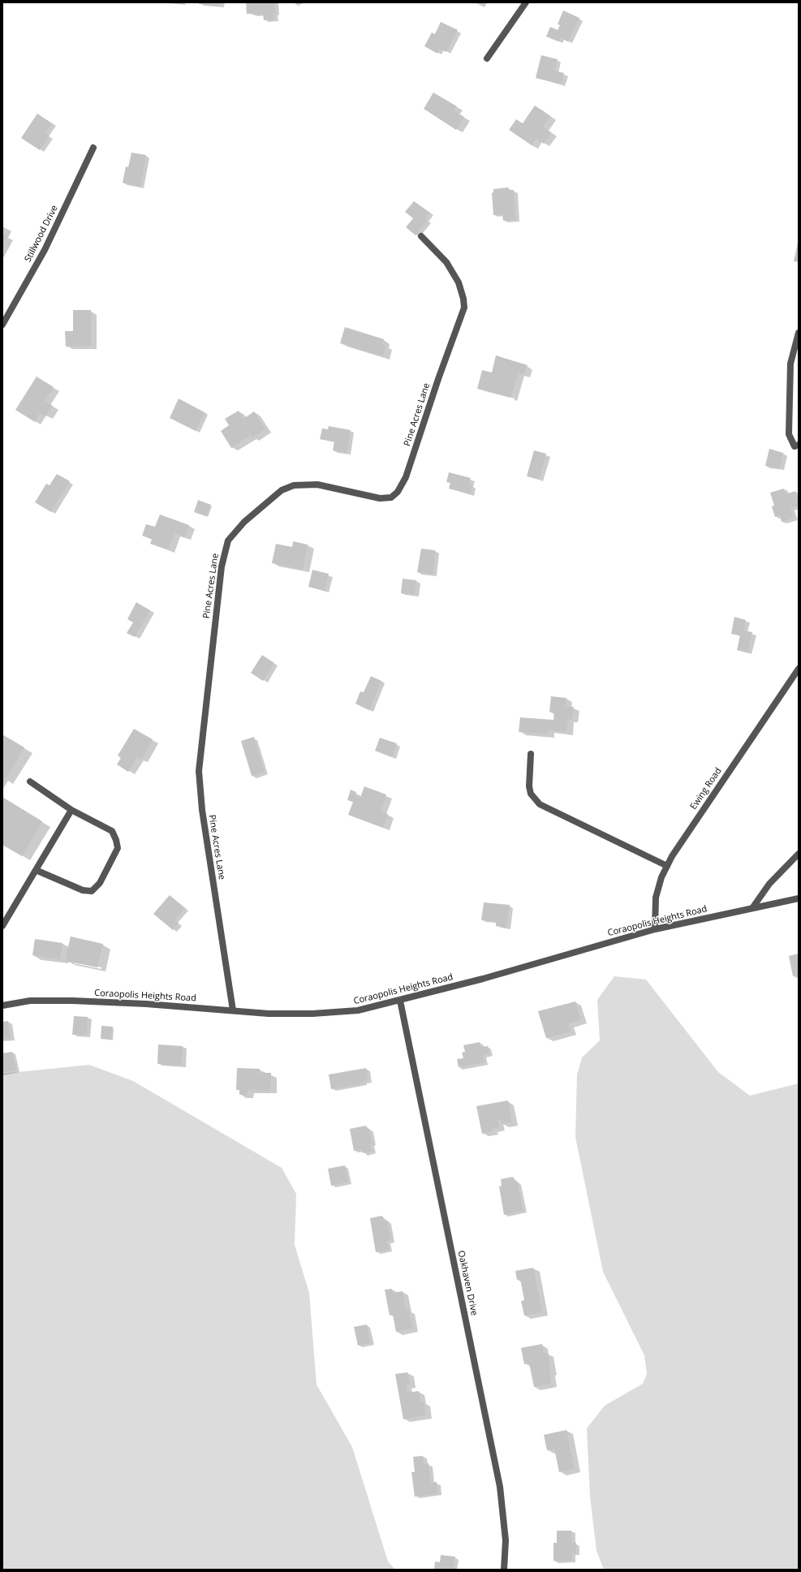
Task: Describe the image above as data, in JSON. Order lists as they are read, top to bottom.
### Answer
{
  "streets": {
    "street": [
      "Stillwood Drive",
      "Pine Acres Lane",
      "Ewing Road",
      "Coraopolis Heights Road",
      "Oakhaven Drive"
    ]
  },
  "crossings": [
    ["Pine Acres Lane", "Coraopolis Heights Road"],
    ["Ewing Road", "Coraopolis Heights Road"],
    ["Coraopolis Heights Road", "Oakhaven Drive"]
  ]
}
